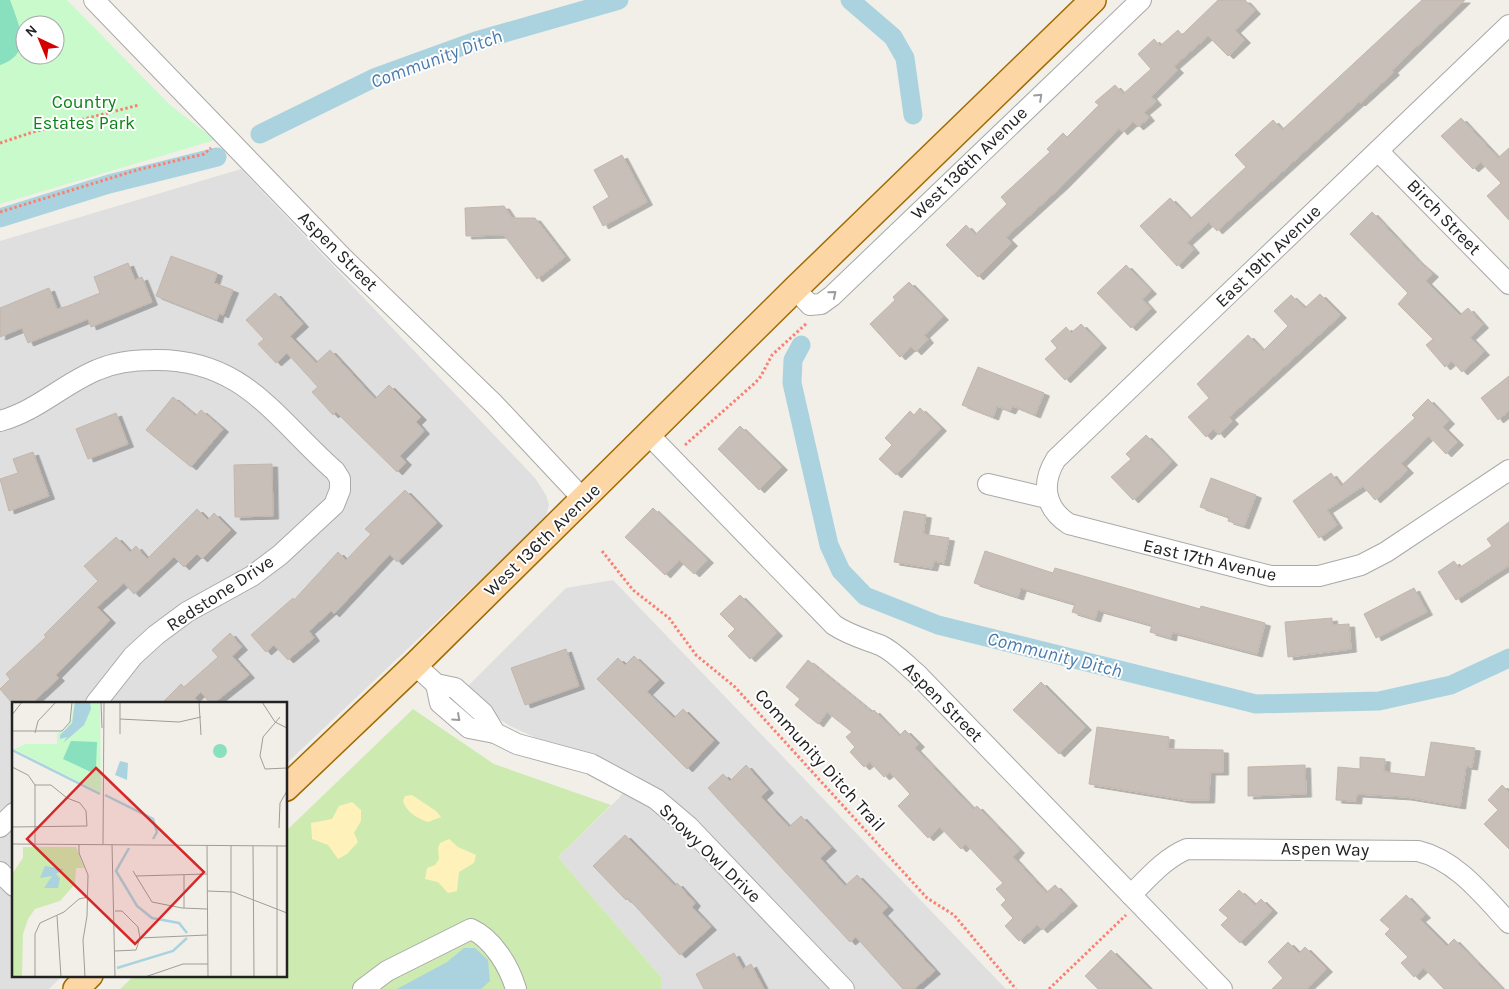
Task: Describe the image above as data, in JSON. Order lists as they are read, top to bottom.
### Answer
{
  "streets": {
    "main road": ["West 136th Avenue"],
    "street": [
      "Birch Street",
      "Aspen Street",
      "East 19th Avenue",
      "East 17th Avenue",
      "Redstone Drive",
      "Aspen Way",
      "Snowy Owl Drive"
    ],
    "path": ["Community Ditch Trail"]
  },
  "crossings": [
    ["West 136th Avenue", "Aspen Street"],
    ["West 136th Avenue", "Snowy Owl Drive"],
    ["Birch Street", "East 19th Avenue"],
    ["Aspen Street", "Aspen Way"],
    ["East 19th Avenue", "East 17th Avenue"]
  ],
  "water": ["Community Ditch"],
  "parks": ["Country Estates Park"],
  "north": "top left"
}
